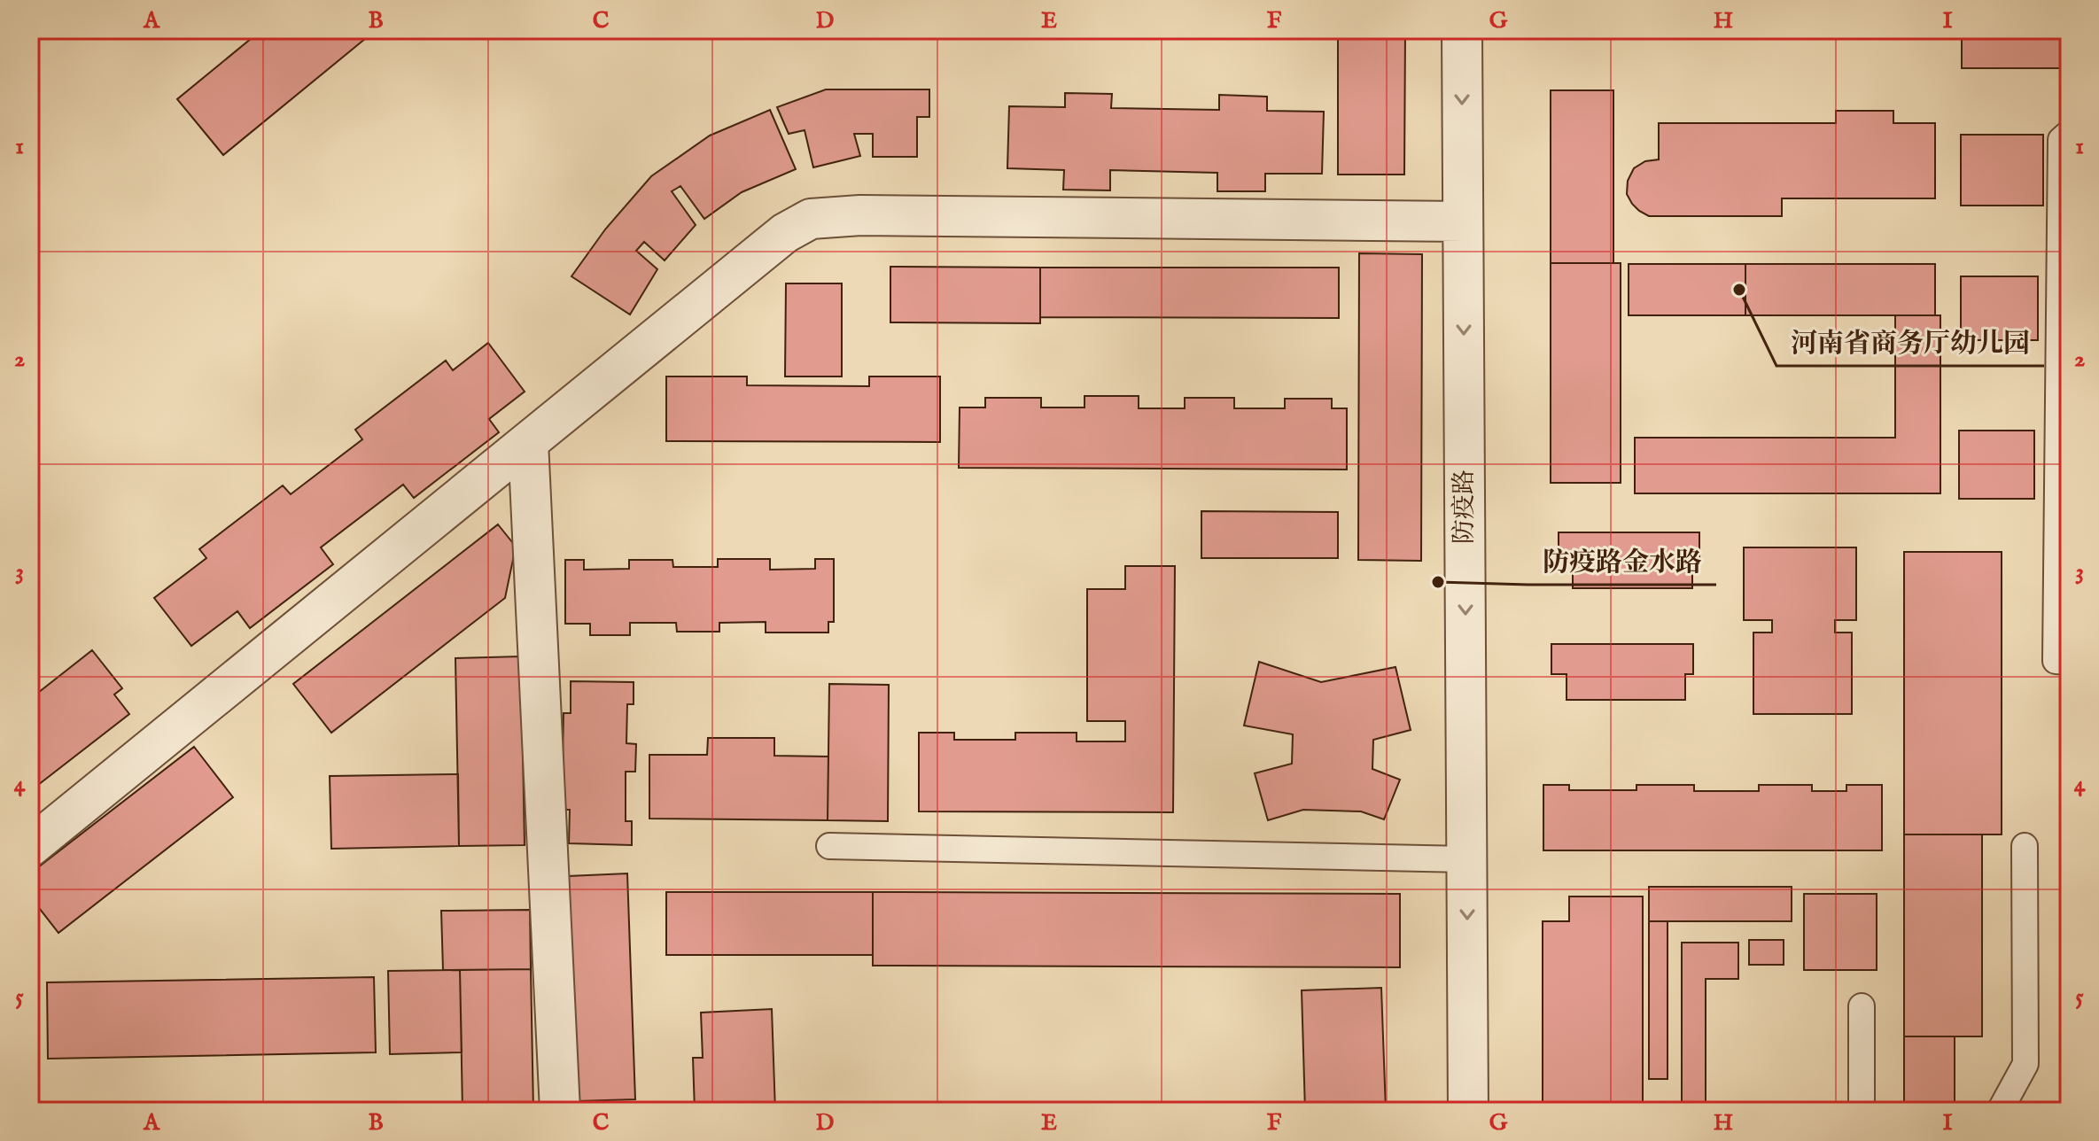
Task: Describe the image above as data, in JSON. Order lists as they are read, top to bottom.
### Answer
{
  "streets": {
    "street": ["防疫路"]
  },
  "one_way": ["防疫路"],
  "places": ["河南省商务厅幼儿园", "防疫路金水路"],
  "grid": {
    "columns": [
      "A",
      "B",
      "C",
      "D",
      "E",
      "F",
      "G",
      "H",
      "I"
    ],
    "rows": [
      "1",
      "2",
      "3",
      "4",
      "5"
    ]
  }
}
